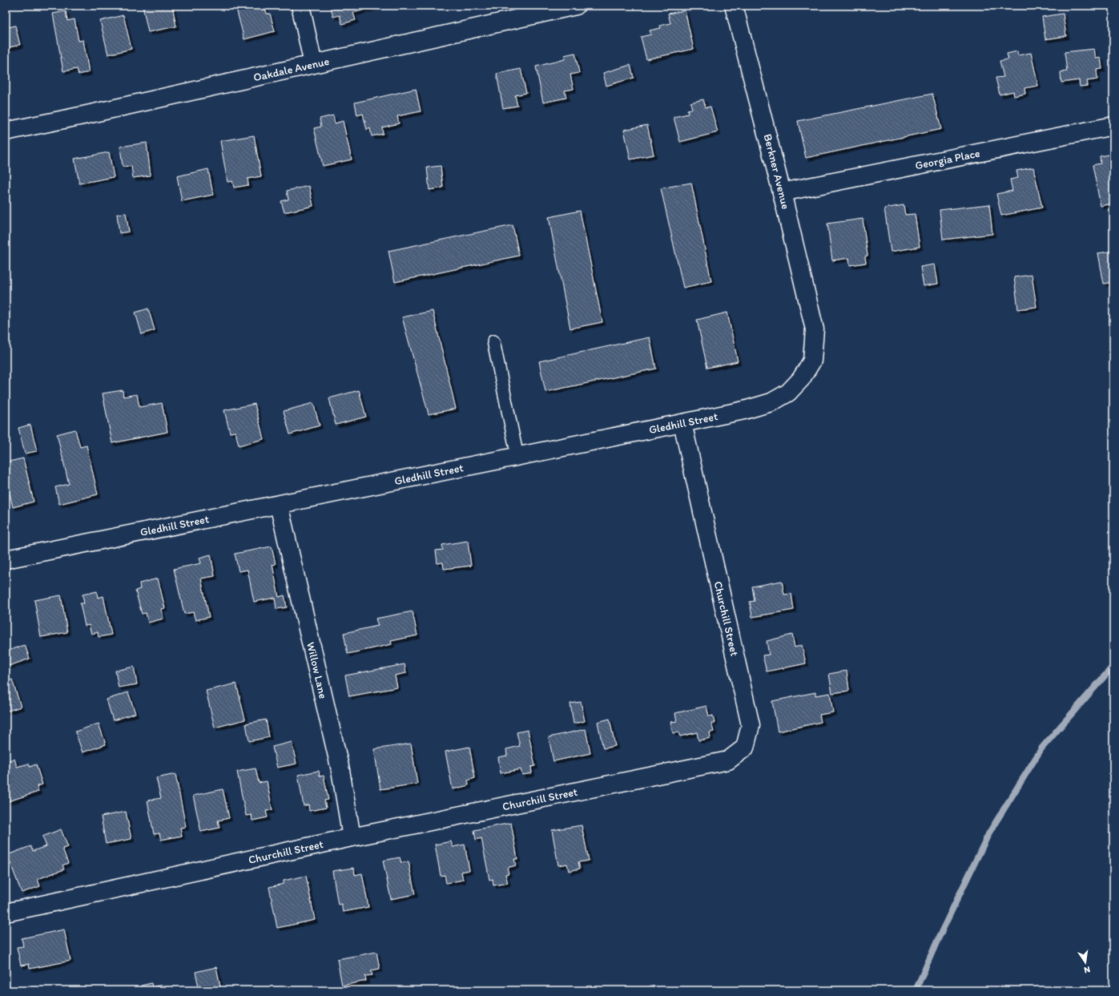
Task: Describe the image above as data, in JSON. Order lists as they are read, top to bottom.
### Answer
{
  "streets": {
    "street": [
      "Oakdale Avenue",
      "Georgia Place",
      "Berkner Avenue",
      "Gledhill Street",
      "Churchill Street",
      "Willow Lane"
    ]
  },
  "crossings": [
    ["Georgia Place", "Berkner Avenue"],
    ["Berkner Avenue", "Gledhill Street"],
    ["Gledhill Street", "Churchill Street"],
    ["Gledhill Street", "Willow Lane"],
    ["Churchill Street", "Willow Lane"]
  ],
  "north": "bottom"
}
